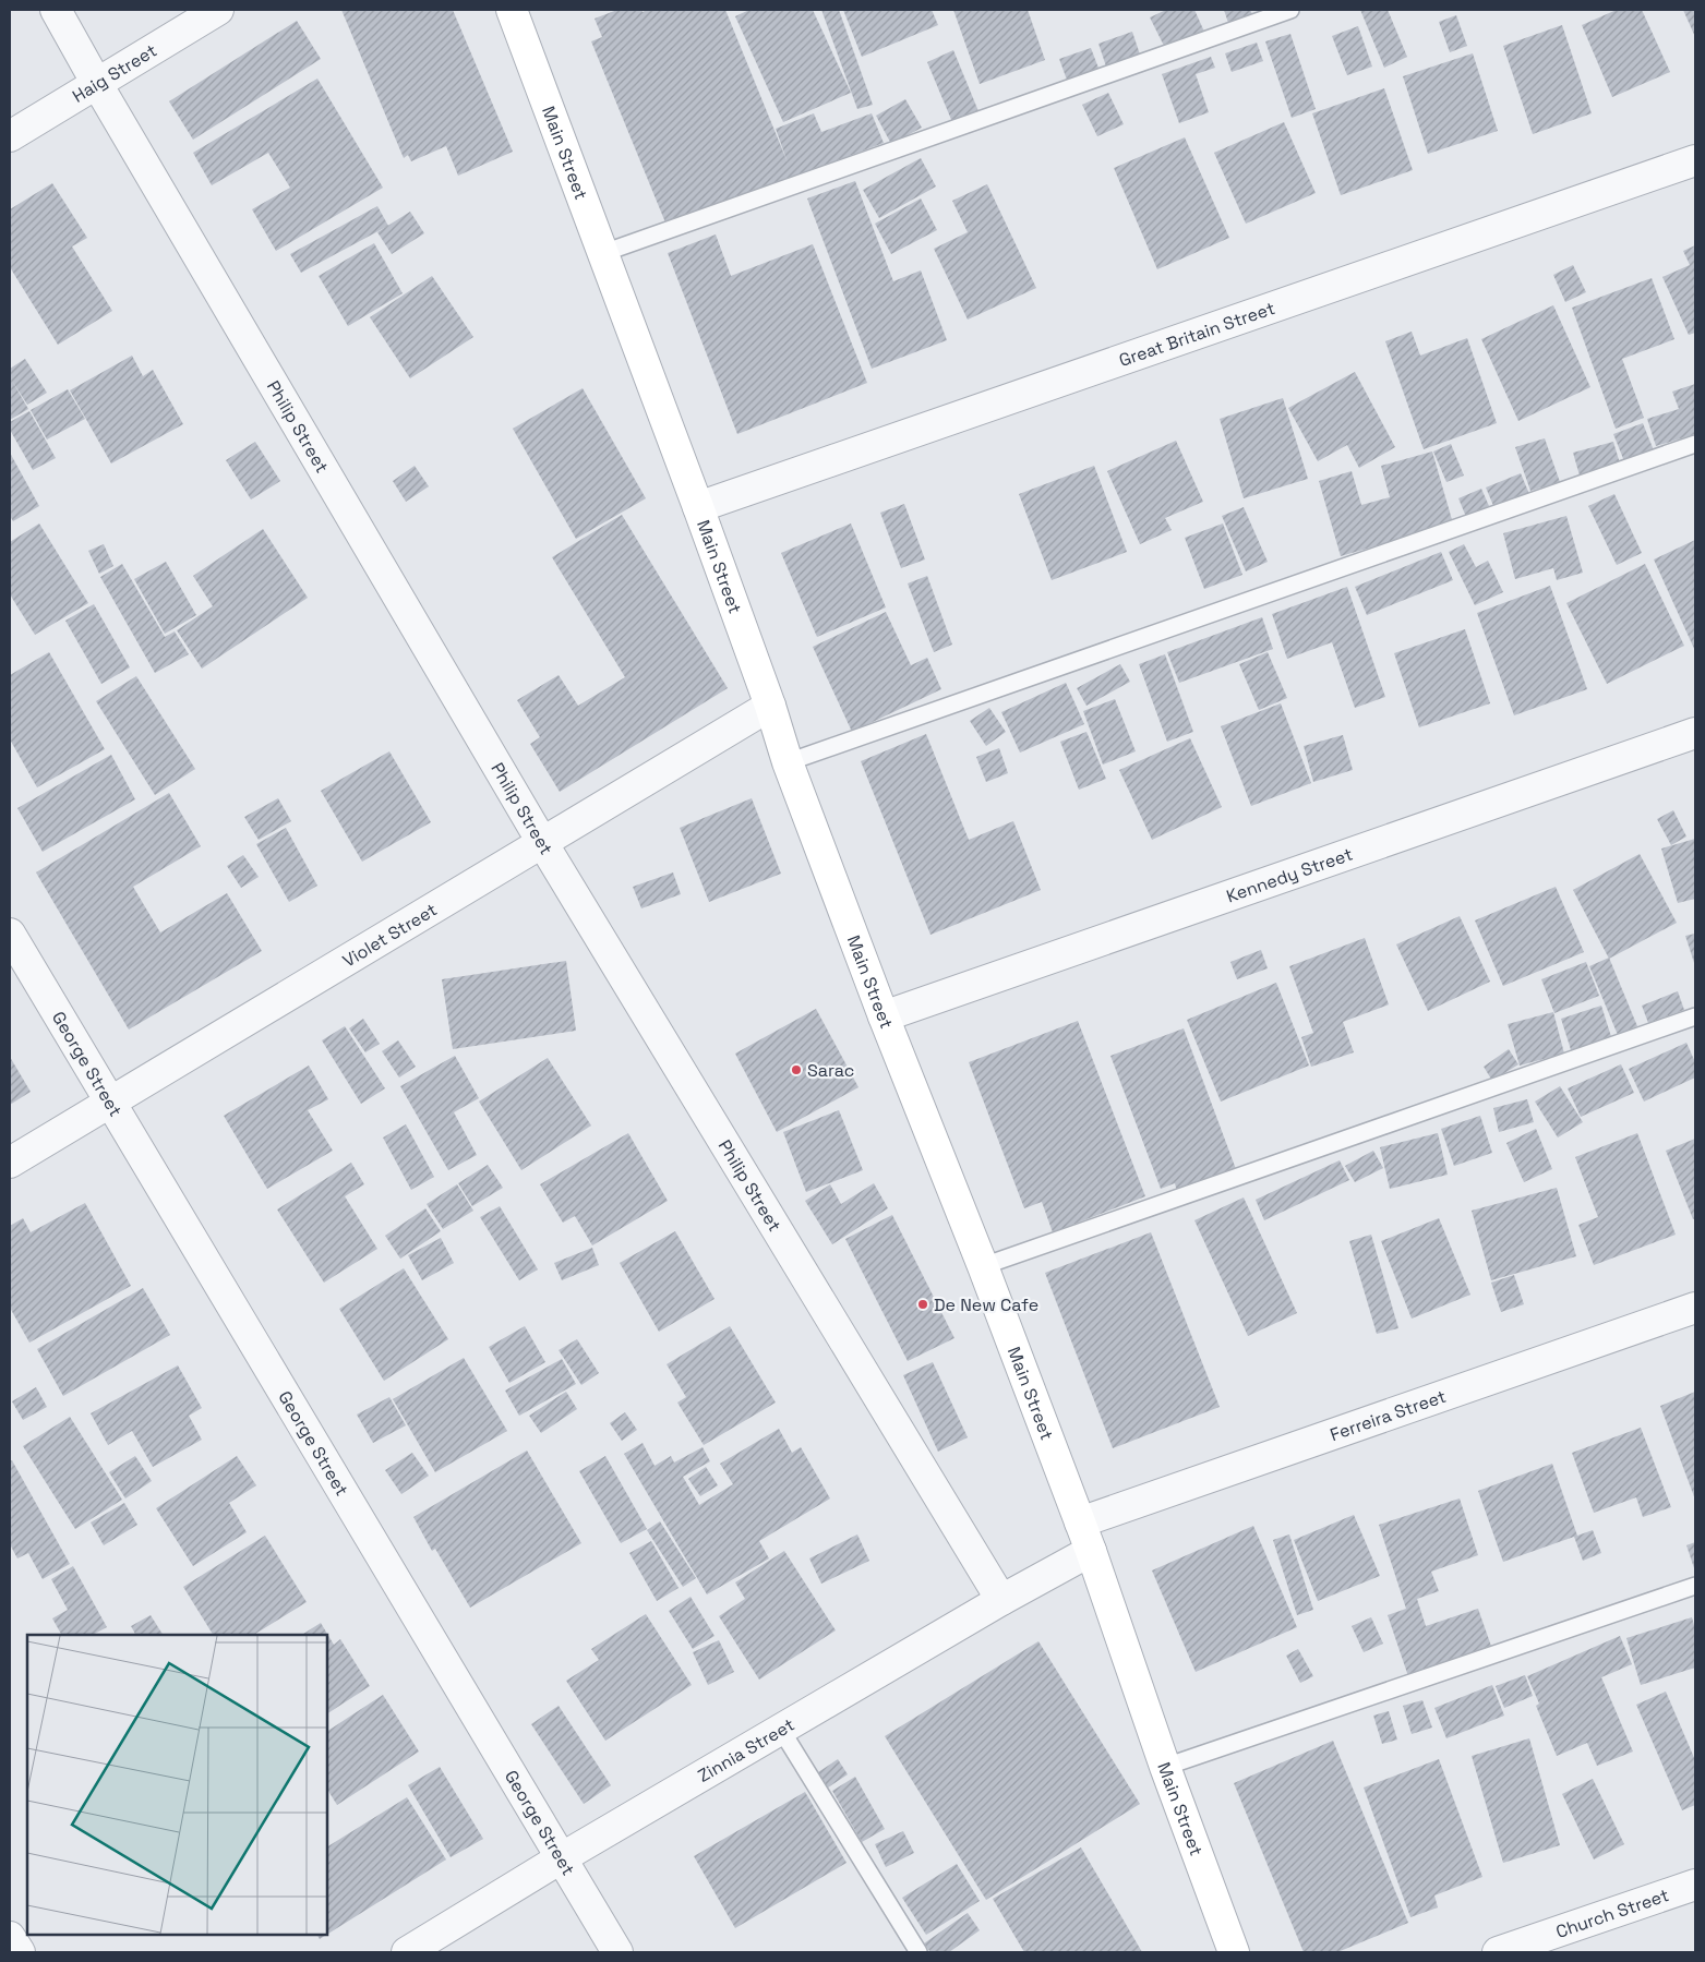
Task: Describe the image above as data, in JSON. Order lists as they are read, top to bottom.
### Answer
{
  "streets": {
    "main road": ["Main Street"],
    "street": [
      "Haig Street",
      "Great Britain Street",
      "Philip Street",
      "Kennedy Street",
      "Violet Street",
      "George Street",
      "Ferreira Street",
      "Zinnia Street",
      "Church Street"
    ]
  },
  "crossings": [
    ["Haig Street", "Philip Street"],
    ["Main Street", "Great Britain Street"],
    ["Main Street", "Kennedy Street"],
    ["Main Street", "Violet Street"],
    ["Main Street", "Ferreira Street"],
    ["Main Street", "Zinnia Street"],
    ["Philip Street", "Violet Street"],
    ["Philip Street", "Zinnia Street"],
    ["Violet Street", "George Street"],
    ["George Street", "Zinnia Street"]
  ],
  "places": ["Sarac", "De New Cafe"]
}
